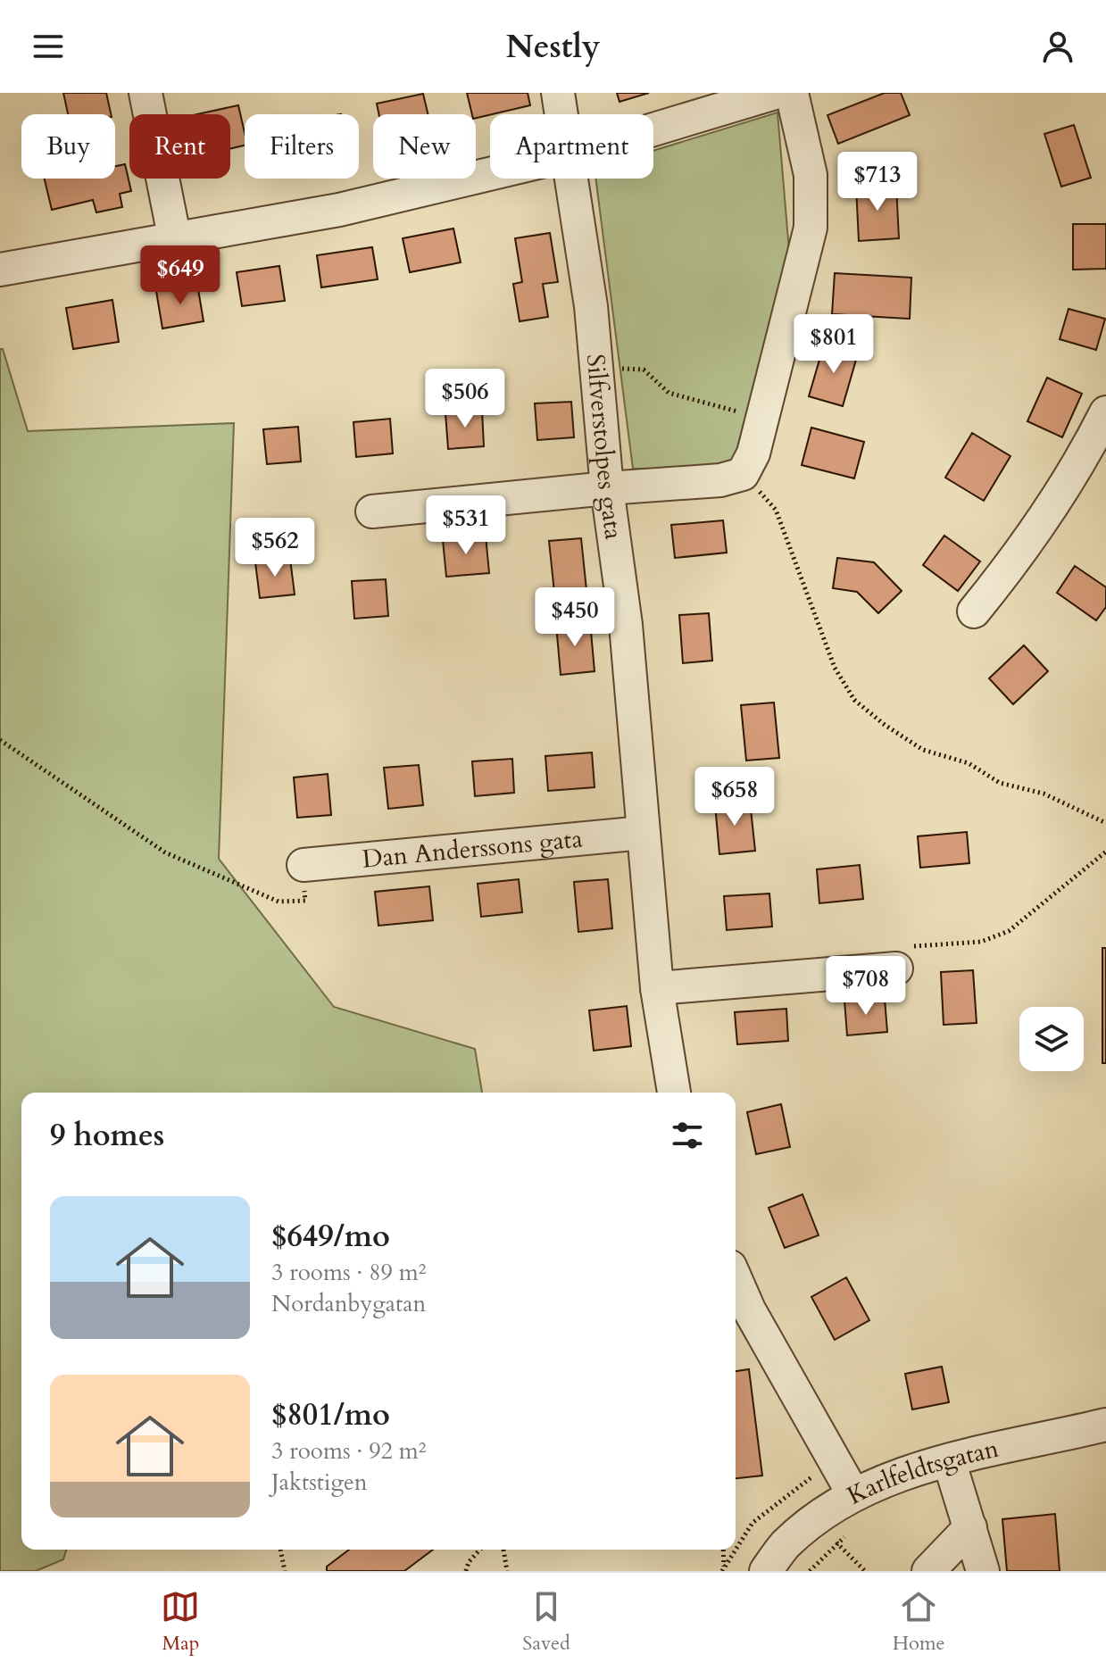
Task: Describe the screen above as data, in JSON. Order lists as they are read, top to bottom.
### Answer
{
  "streets": {
    "street": ["Silfverstolpes gata", "Dan Anderssons gata", "Karlfeldtsgatan"]
  },
  "crossings": [
    ["Silfverstolpes gata", "Dan Anderssons gata"]
  ],
  "page": {
    "header": "Nestly",
    "chip": [
      "Buy",
      "Rent",
      "Filters",
      "New",
      "Apartment"
    ],
    "price": [
      "$713",
      "$649",
      "$801",
      "$506",
      "$531",
      "$562",
      "$450",
      "$658",
      "$708"
    ],
    "heading": "9 homes",
    "list": [
      {
        "name": "$649/mo",
        "note": "3 rooms · 89 m² · Nordanbygatan"
      },
      {
        "name": "$801/mo",
        "note": "3 rooms · 92 m² · Jaktstigen"
      }
    ],
    "tabs": ["Map", "Saved", "Home"]
  }
}
